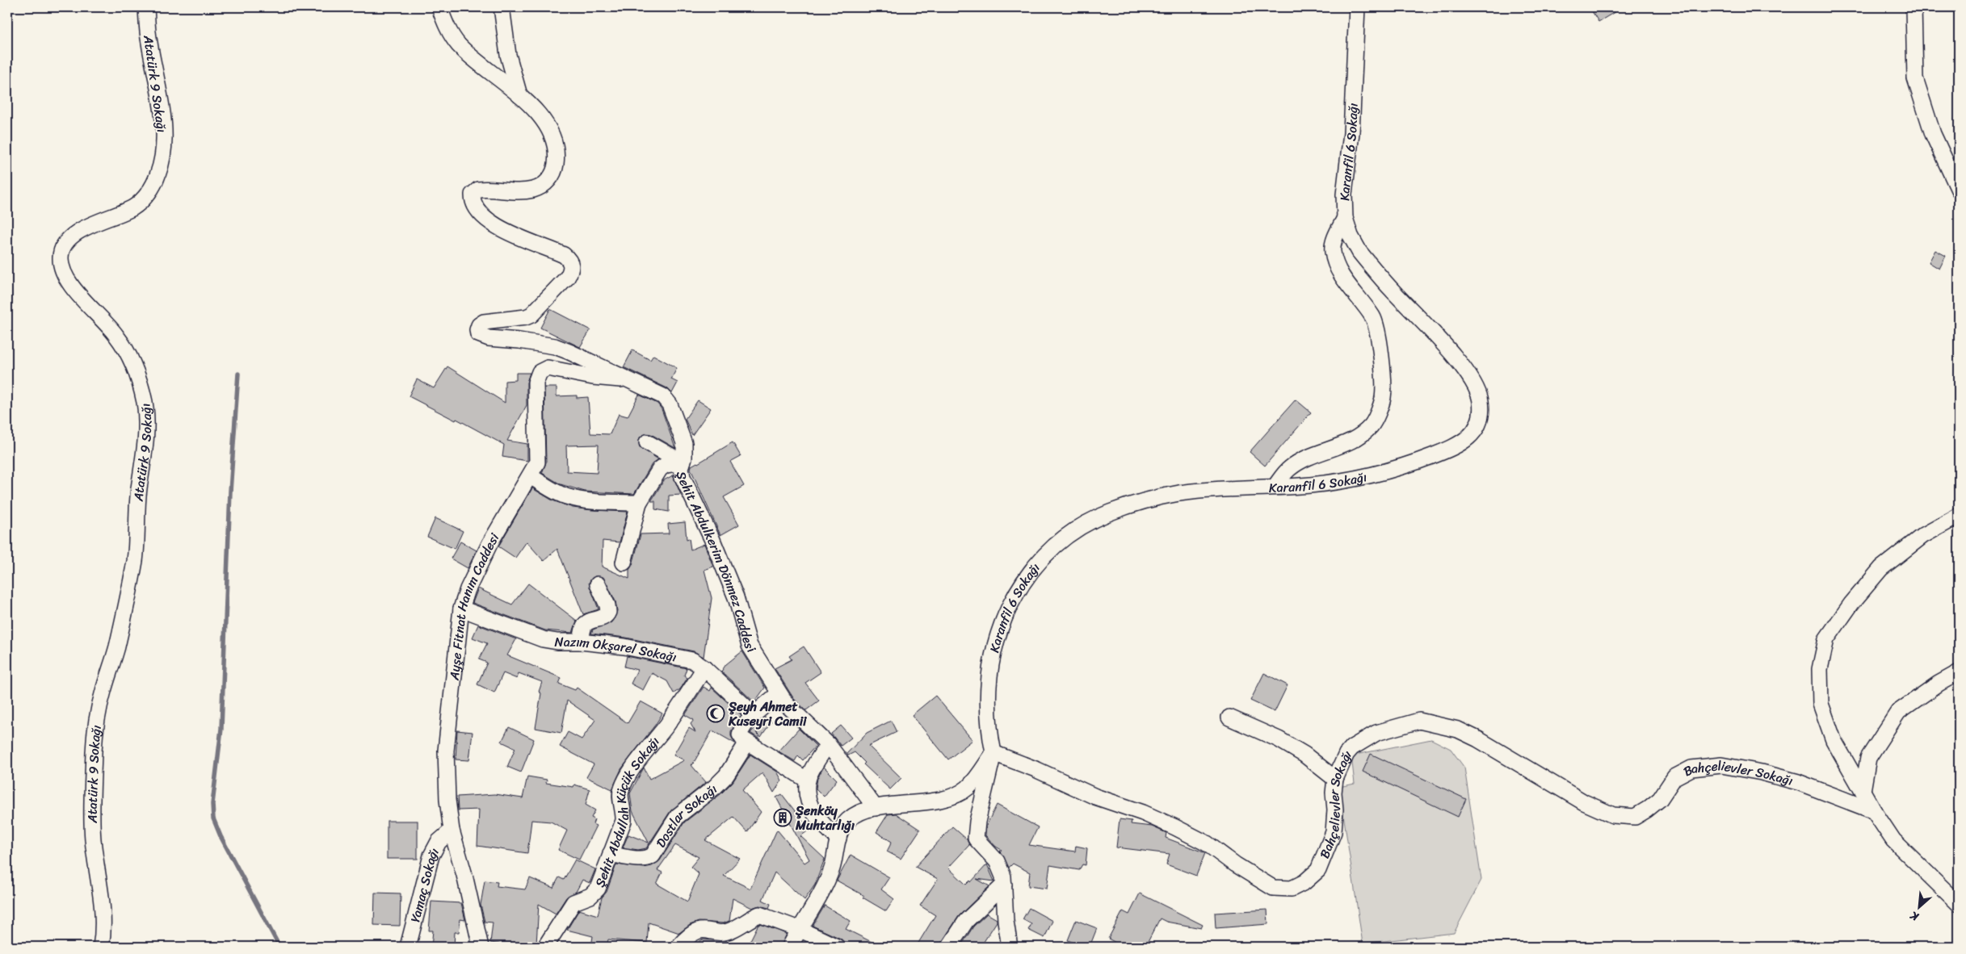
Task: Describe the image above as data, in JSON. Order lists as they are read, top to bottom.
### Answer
{
  "streets": {
    "street": [
      "Atatürk 9 Sokağı",
      "Karanfil 6 Sokağı",
      "Şehit Abdulkerim Dönmez Caddesi",
      "Ayşe Fitnat Hanım Caddesi",
      "Nazım Okşarel Sokağı",
      "Bahçelievler Sokağı",
      "Şehit Abdullah Küçük Sokağı",
      "Dostlar Sokağı",
      "Yamaç Sokağı"
    ]
  },
  "crossings": [
    ["Karanfil 6 Sokağı", "Bahçelievler Sokağı"],
    ["Şehit Abdulkerim Dönmez Caddesi", "Ayşe Fitnat Hanım Caddesi"],
    ["Ayşe Fitnat Hanım Caddesi", "Nazım Okşarel Sokağı"],
    ["Ayşe Fitnat Hanım Caddesi", "Yamaç Sokağı"],
    ["Nazım Okşarel Sokağı", "Şehit Abdullah Küçük Sokağı"],
    ["Şehit Abdullah Küçük Sokağı", "Dostlar Sokağı"]
  ],
  "places": {
    "mosque": ["Şeyh Ahmet Kuseyri Camii"],
    "building": ["Şenköy Muhtarlığı"]
  },
  "north": "bottom left"
}
